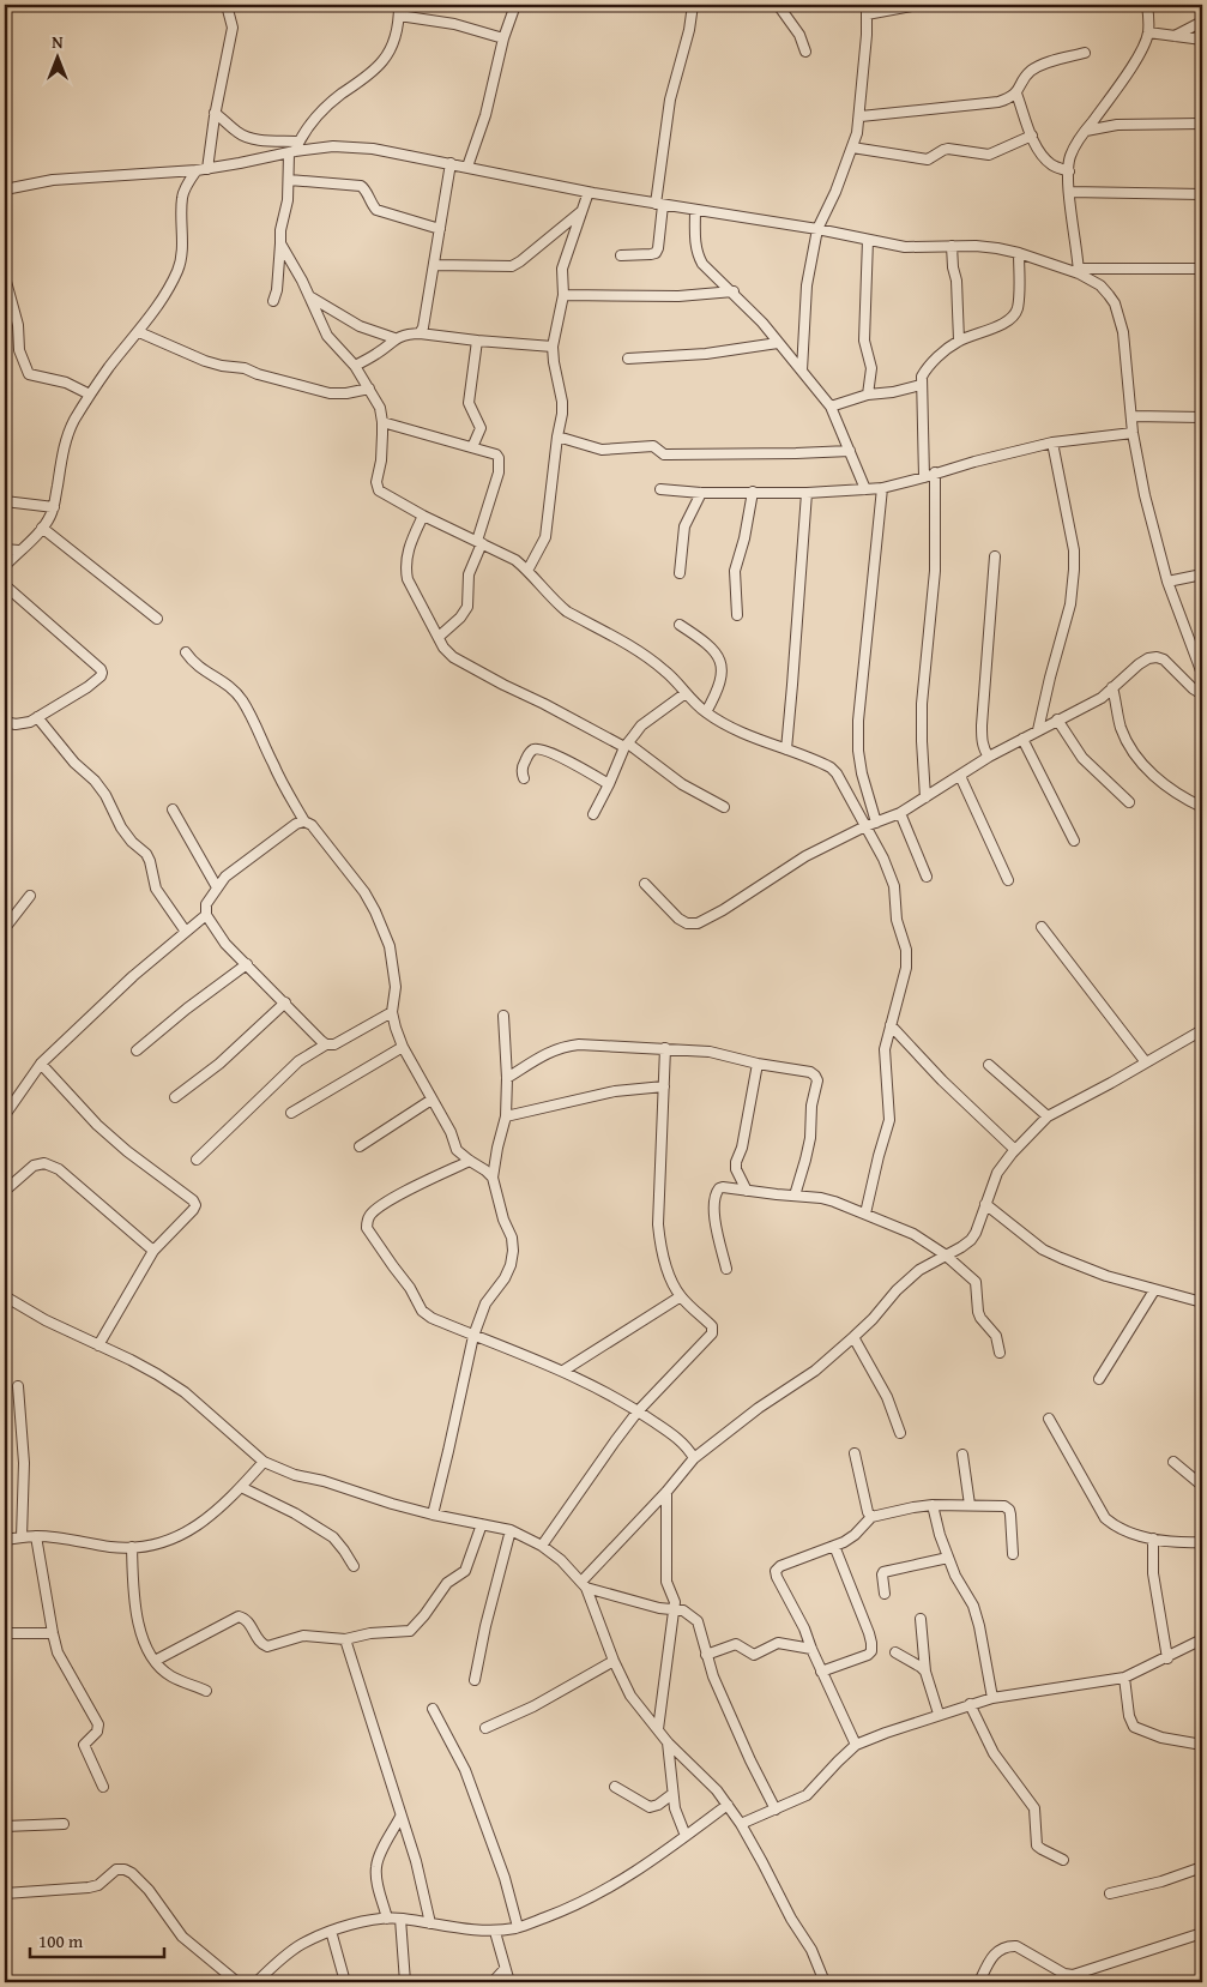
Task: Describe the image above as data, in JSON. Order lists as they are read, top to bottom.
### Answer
{
  "scale_bar": "100 m",
  "north": "top"
}
